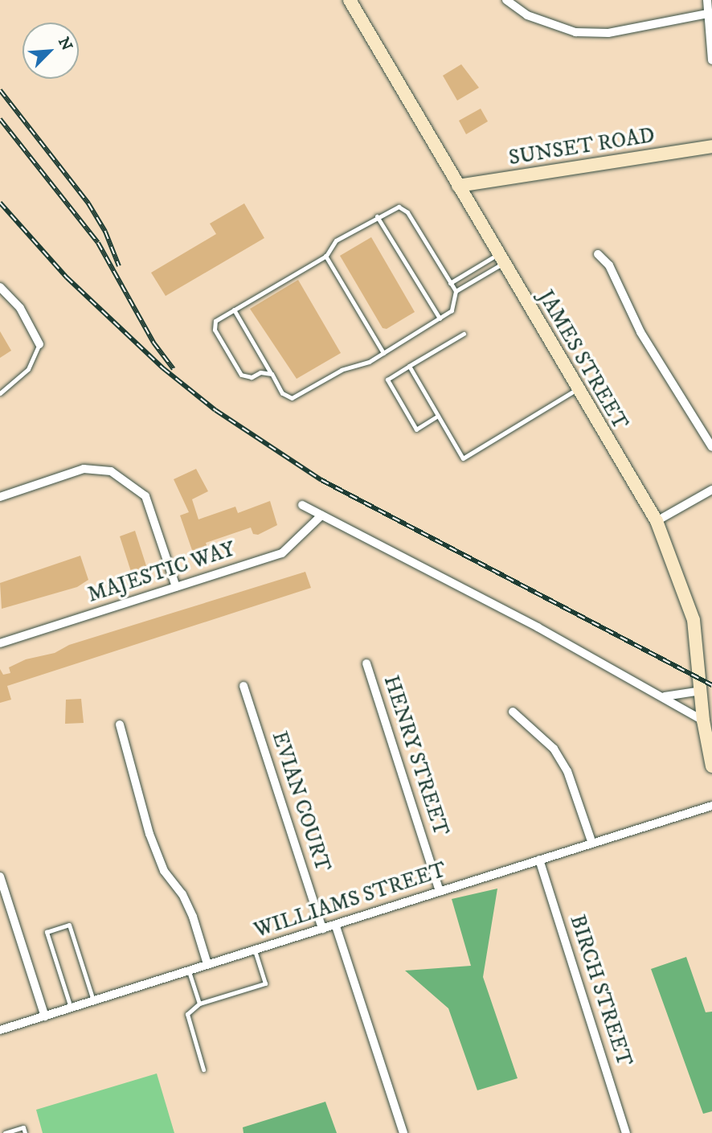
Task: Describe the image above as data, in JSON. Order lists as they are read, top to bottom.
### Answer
{
  "streets": {
    "street": [
      "SUNSET ROAD",
      "JAMES STREET",
      "MAJESTIC WAY",
      "HENRY STREET",
      "EVIAN COURT",
      "WILLIAMS STREET",
      "BIRCH STREET"
    ]
  },
  "crossings": [
    ["SUNSET ROAD", "JAMES STREET"],
    ["HENRY STREET", "WILLIAMS STREET"],
    ["EVIAN COURT", "WILLIAMS STREET"],
    ["WILLIAMS STREET", "BIRCH STREET"]
  ],
  "north": "top right"
}
